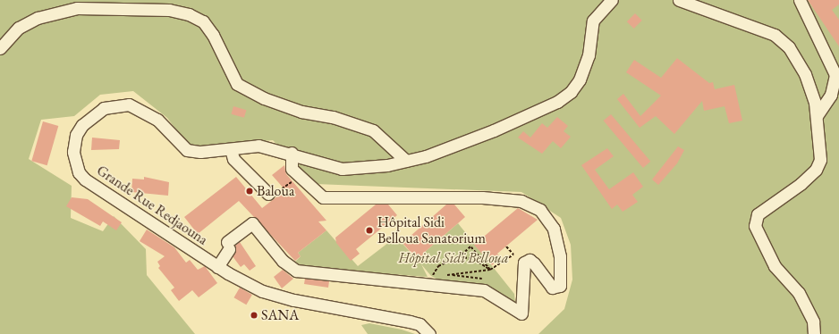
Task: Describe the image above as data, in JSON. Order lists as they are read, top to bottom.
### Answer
{
  "streets": {
    "street": ["Grande Rue Redjaouna"]
  },
  "parks": ["Hôpital Sidi Belloua"],
  "places": ["Baloua", "Hôpital Sidi Belloua Sanatorium", "SANA"]
}
